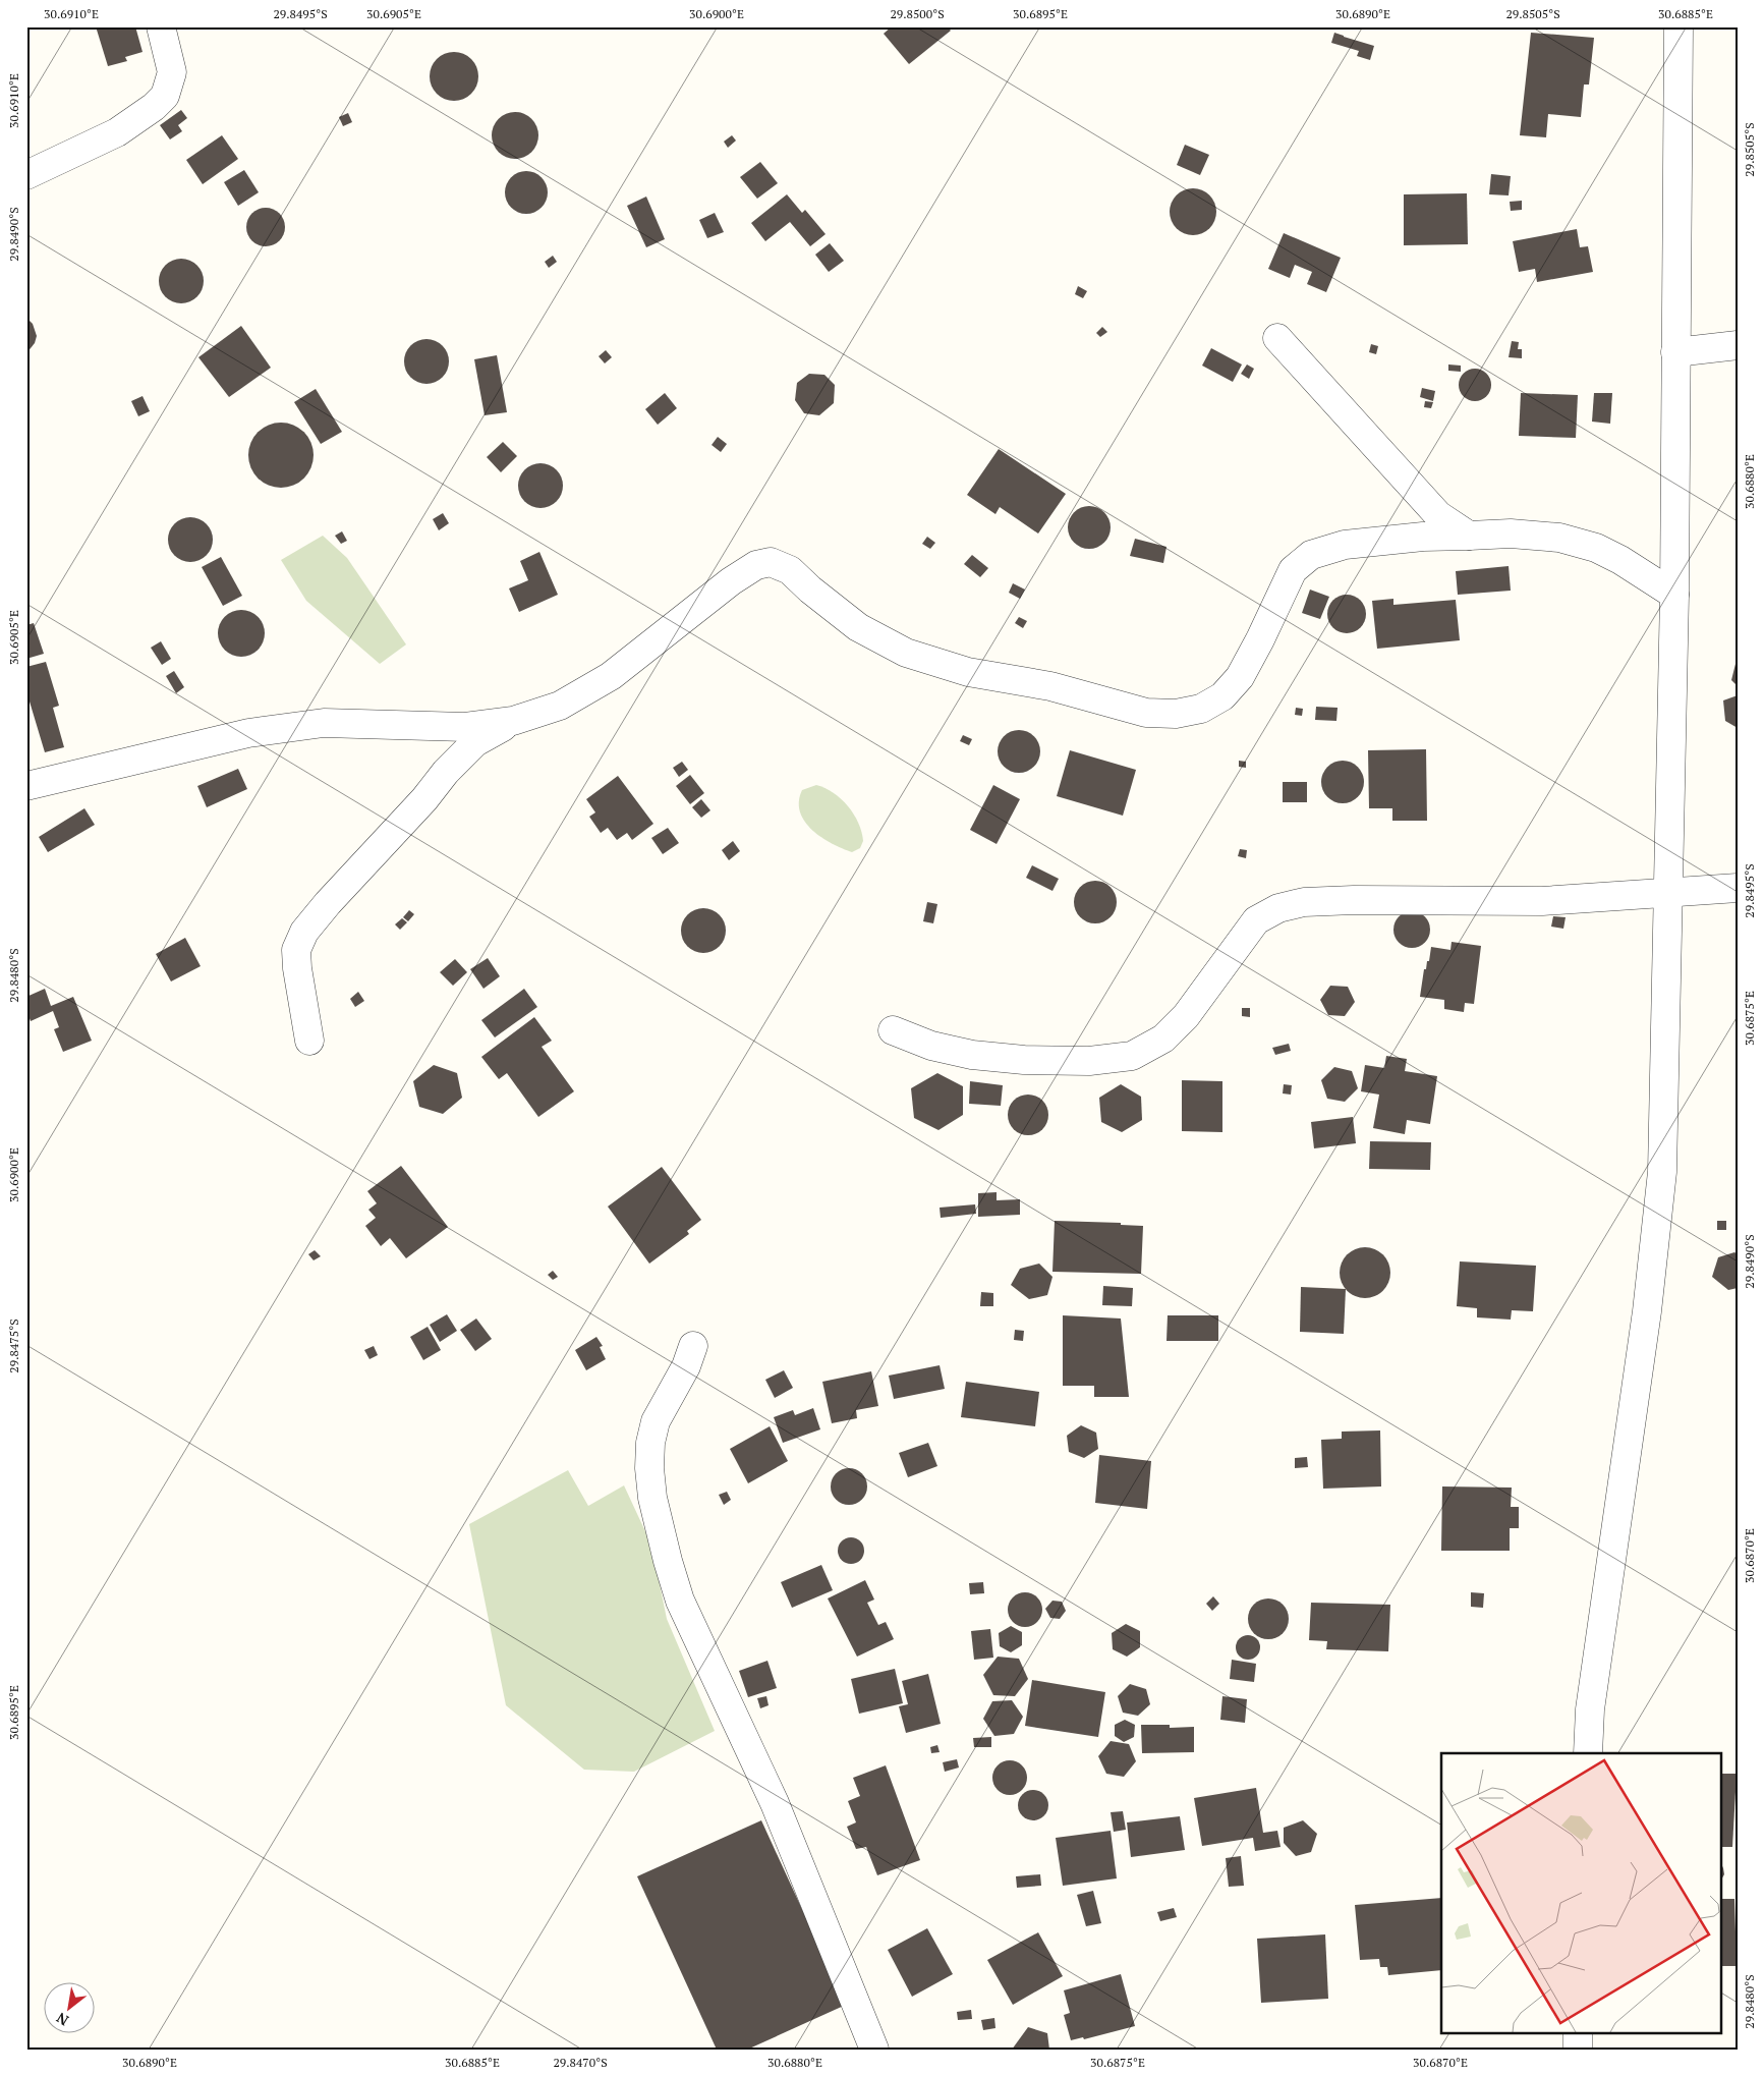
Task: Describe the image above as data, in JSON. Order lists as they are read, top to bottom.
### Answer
{
  "north": "bottom left",
  "coordinates": [
    "30.6910°E",
    "29.8495°S",
    "30.6905°E",
    "30.6900°E",
    "29.8500°S",
    "30.6895°E",
    "30.6890°E",
    "29.8505°S",
    "30.6885°E",
    "29.8490°S",
    "30.6880°E",
    "29.8480°S",
    "30.6875°E",
    "29.8475°S",
    "30.6870°E",
    "29.8470°S"
  ]
}
